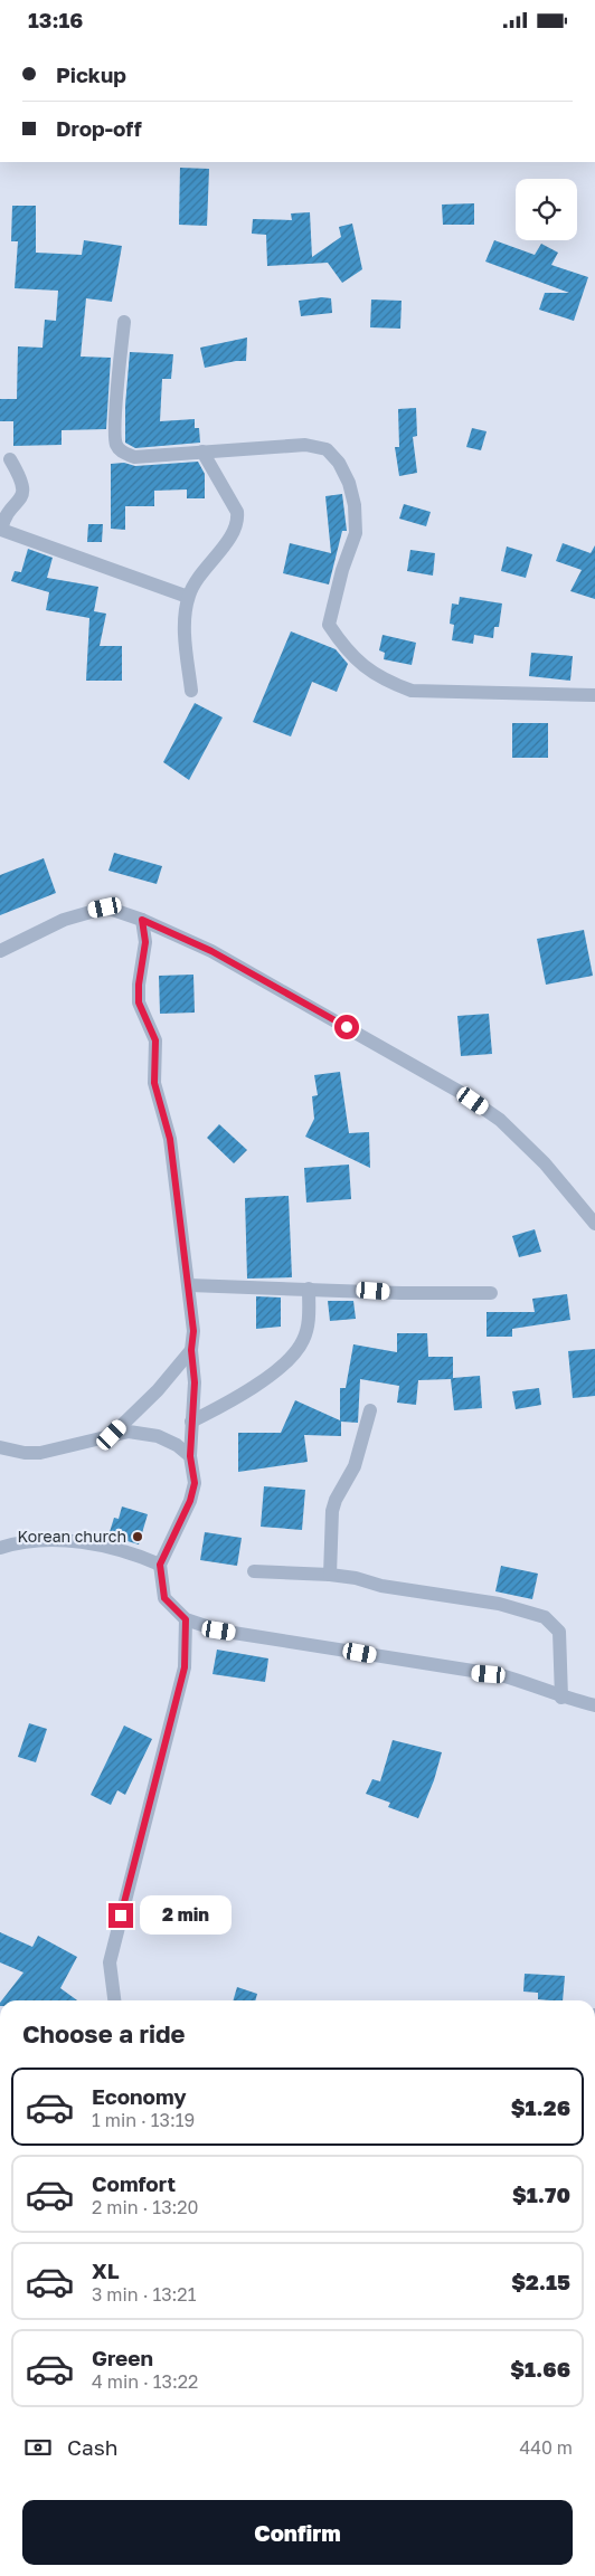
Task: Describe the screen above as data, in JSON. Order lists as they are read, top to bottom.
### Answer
{
  "places": ["Korean church"],
  "page": {
    "status": "13:16",
    "banner": ["Pickup", "Drop-off"],
    "bubble": "2 min",
    "heading": "Choose a ride",
    "list": [
      {
        "name": "Economy",
        "note": "1 min · 13:19",
        "value": "$1.26"
      },
      {
        "name": "Comfort",
        "note": "2 min · 13:20",
        "value": "$1.70"
      },
      {
        "name": "XL",
        "note": "3 min · 13:21",
        "value": "$2.15"
      },
      {
        "name": "Green",
        "note": "4 min · 13:22",
        "value": "$1.66"
      }
    ],
    "pay": ["Cash", "440 m"],
    "buttons": "Confirm"
  }
}
